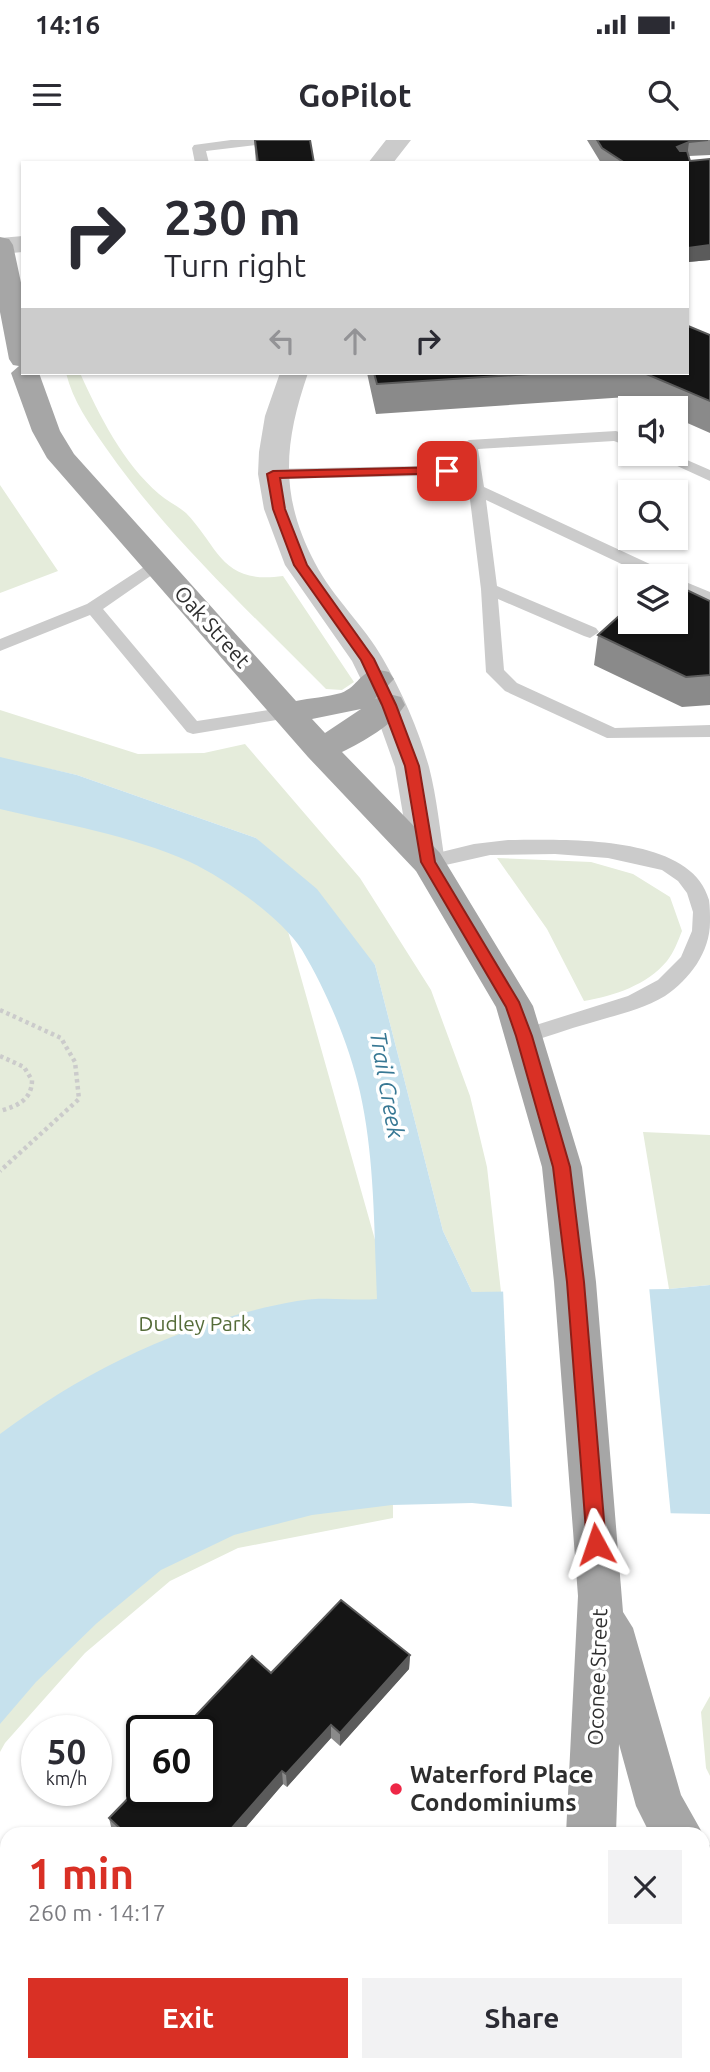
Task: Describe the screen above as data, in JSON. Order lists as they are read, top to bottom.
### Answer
{
  "streets": {
    "main road": ["Oak Street", "Oconee Street"]
  },
  "crossings": [
    ["Oak Street", "Oconee Street"]
  ],
  "water": ["Trail Creek"],
  "parks": ["Dudley Park"],
  "places": ["Waterford Place Condominiums"],
  "page": {
    "status": "14:16",
    "header": "GoPilot",
    "turn": ["230 m", "Turn right"],
    "speed": "50 km/h",
    "limit": "60",
    "heading": ["1 min", "260 m · 14:17"],
    "buttons": ["Exit", "Share"]
  }
}
